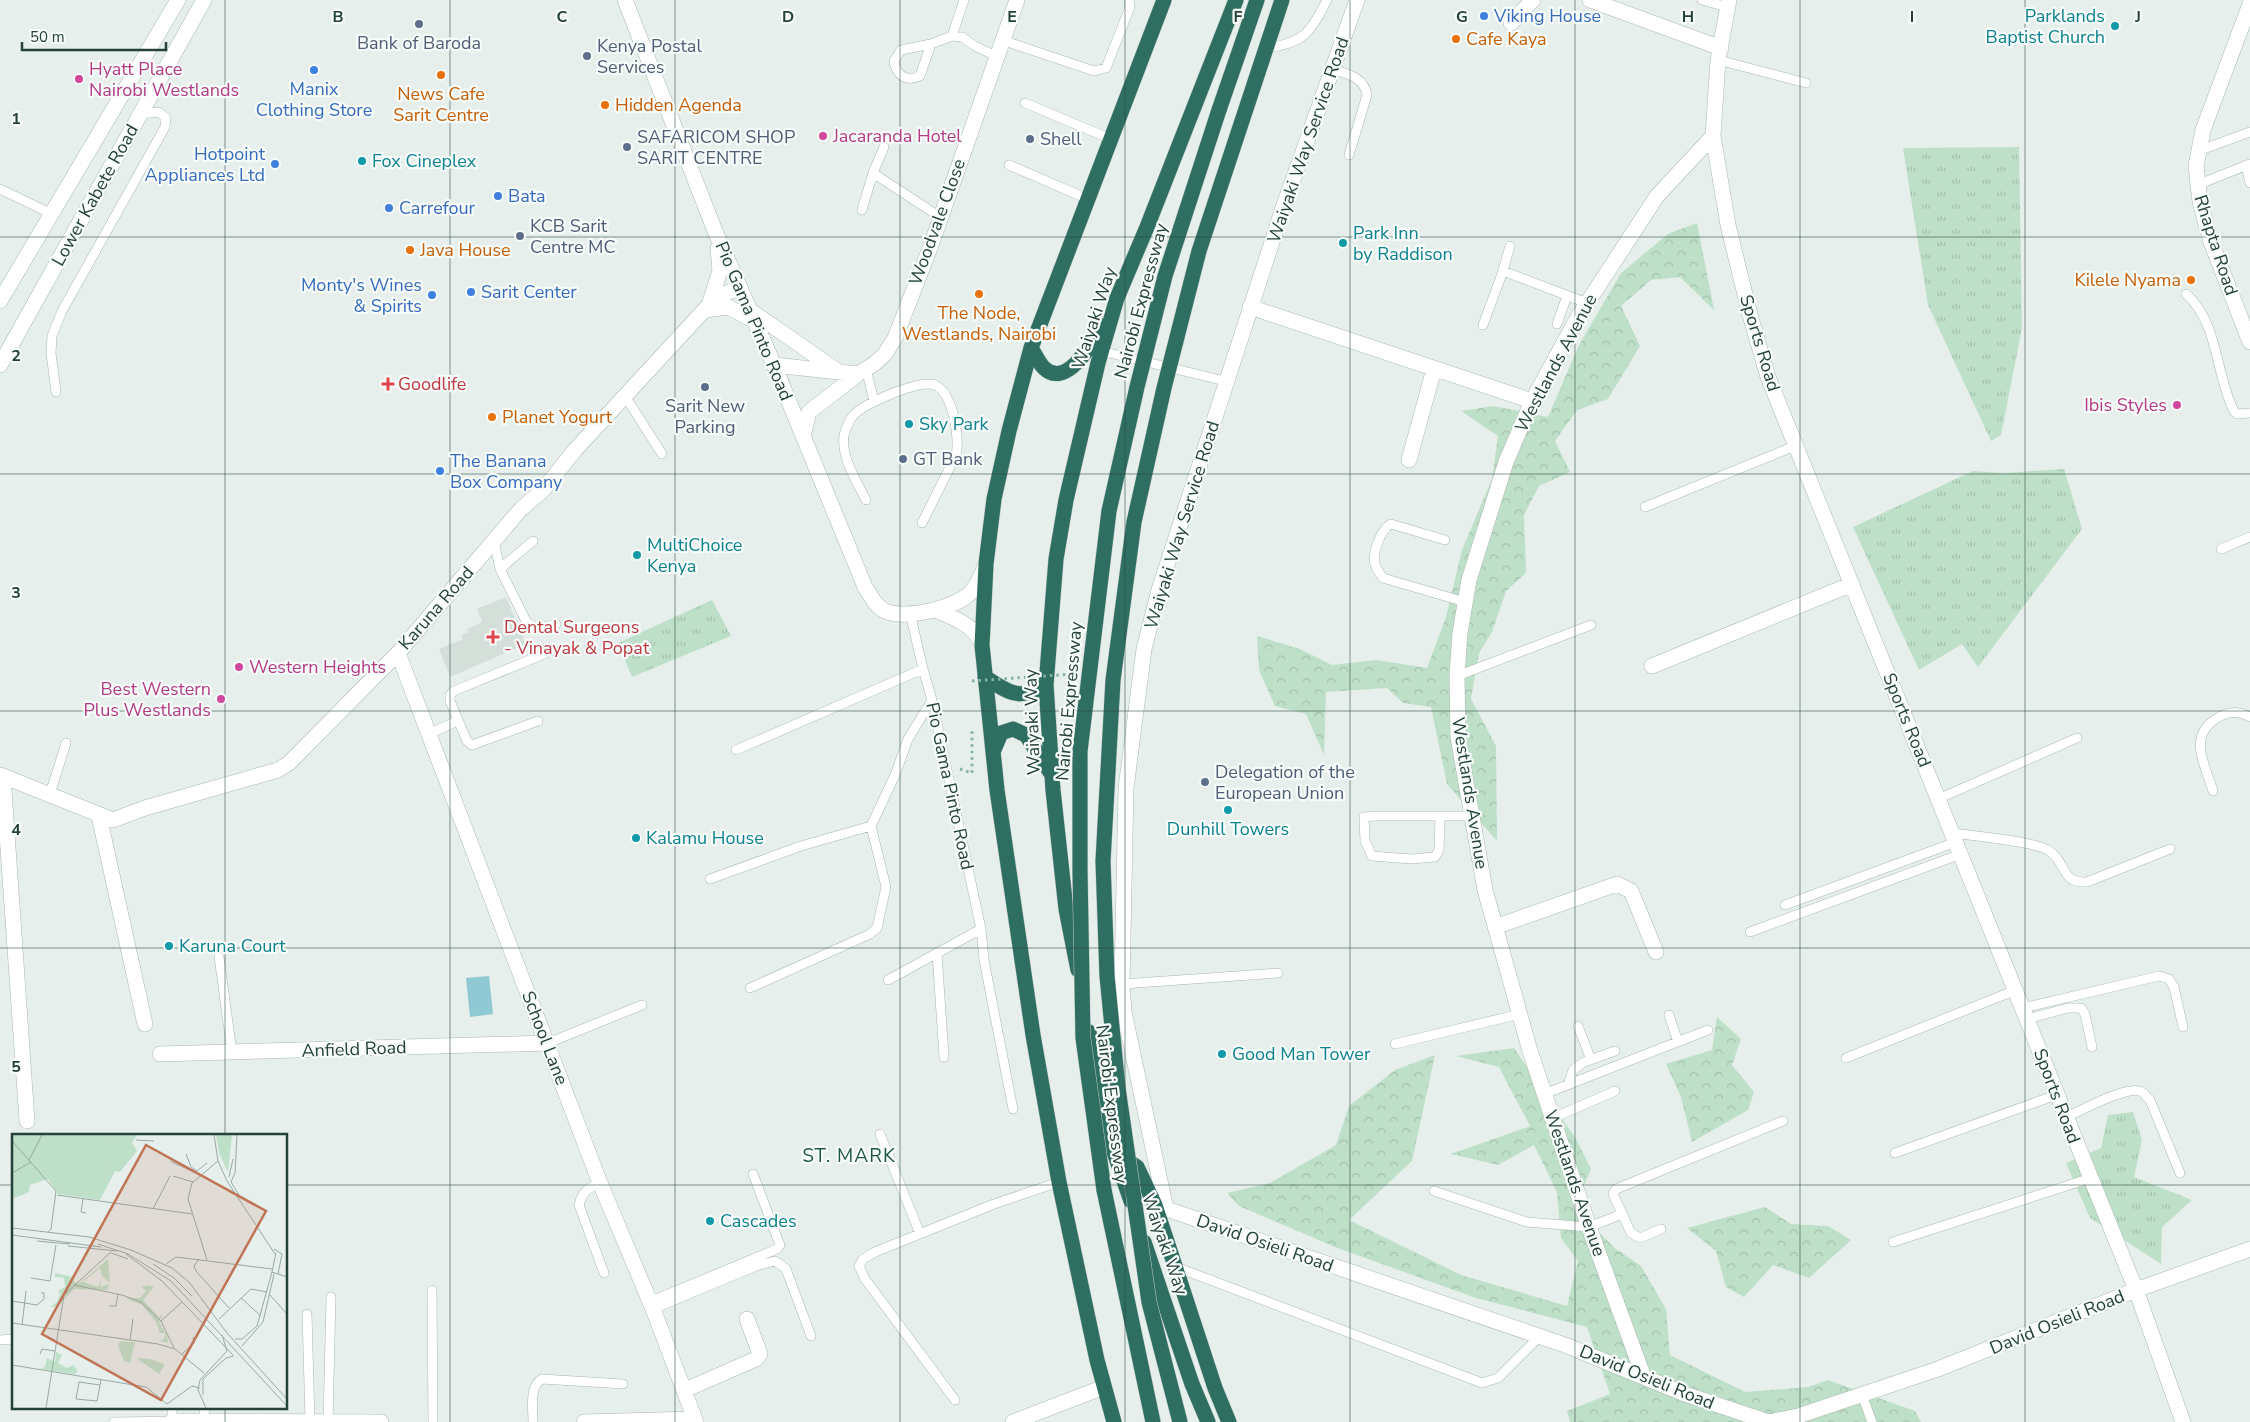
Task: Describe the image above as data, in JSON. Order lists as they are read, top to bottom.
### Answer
{
  "streets": {
    "highway": ["Nairobi Expressway", "Waiyaki Way"],
    "street": [
      "Waiyaki Way Service Road",
      "Lower Kabete Road",
      "Woodvale Close",
      "Rhapta Road",
      "Pio Gama Pinto Road",
      "Sports Road",
      "Westlands Avenue",
      "Karuna Road",
      "School Lane",
      "Anfield Road",
      "David Osieli Road"
    ]
  },
  "crossings": [
    ["Waiyaki Way Service Road", "David Osieli Road"],
    ["Woodvale Close", "Pio Gama Pinto Road"],
    ["Pio Gama Pinto Road", "Karuna Road"],
    ["Sports Road", "Westlands Avenue"],
    ["Sports Road", "David Osieli Road"],
    ["Westlands Avenue", "David Osieli Road"],
    ["Karuna Road", "School Lane"],
    ["School Lane", "Anfield Road"]
  ],
  "districts": ["ST. MARK"],
  "places": {
    "other": [
      "Viking House",
      "Bank of Baroda",
      "Parklands Baptist Church",
      "Cafe Kaya",
      "Kenya Postal Services",
      "Manix Clothing Store",
      "News Cafe Sarit Centre",
      "Hyatt Place Nairobi Westlands",
      "Hidden Agenda",
      "Jacaranda Hotel",
      "Shell",
      "SAFARICOM SHOP SARIT CENTRE",
      "Fox Cineplex",
      "Hotpoint Appliances Ltd",
      "Bata",
      "Carrefour",
      "KCB Sarit Centre MC",
      "Park Inn by Raddison",
      "Java House",
      "Kilele Nyama",
      "Sarit Center",
      "The Node, Westlands, Nairobi",
      "Monty's Wines & Spirits",
      "Sarit New Parking",
      "Ibis Styles",
      "Planet Yogurt",
      "Sky Park",
      "GT Bank",
      "The Banana Box Company",
      "MultiChoice Kenya",
      "Western Heights",
      "Best Western Plus Westlands",
      "Delegation of the European Union",
      "Dunhill Towers",
      "Kalamu House",
      "Karuna Court",
      "Good Man Tower",
      "Cascades"
    ],
    "health": ["Goodlife", "Dental Surgeons - Vinayak & Popat"]
  },
  "scale_bar": "50 m",
  "grid": {
    "columns": [
      "B",
      "C",
      "D",
      "E",
      "F",
      "G",
      "H",
      "I",
      "J"
    ],
    "rows": [
      "1",
      "2",
      "3",
      "4",
      "5"
    ]
  }
}
